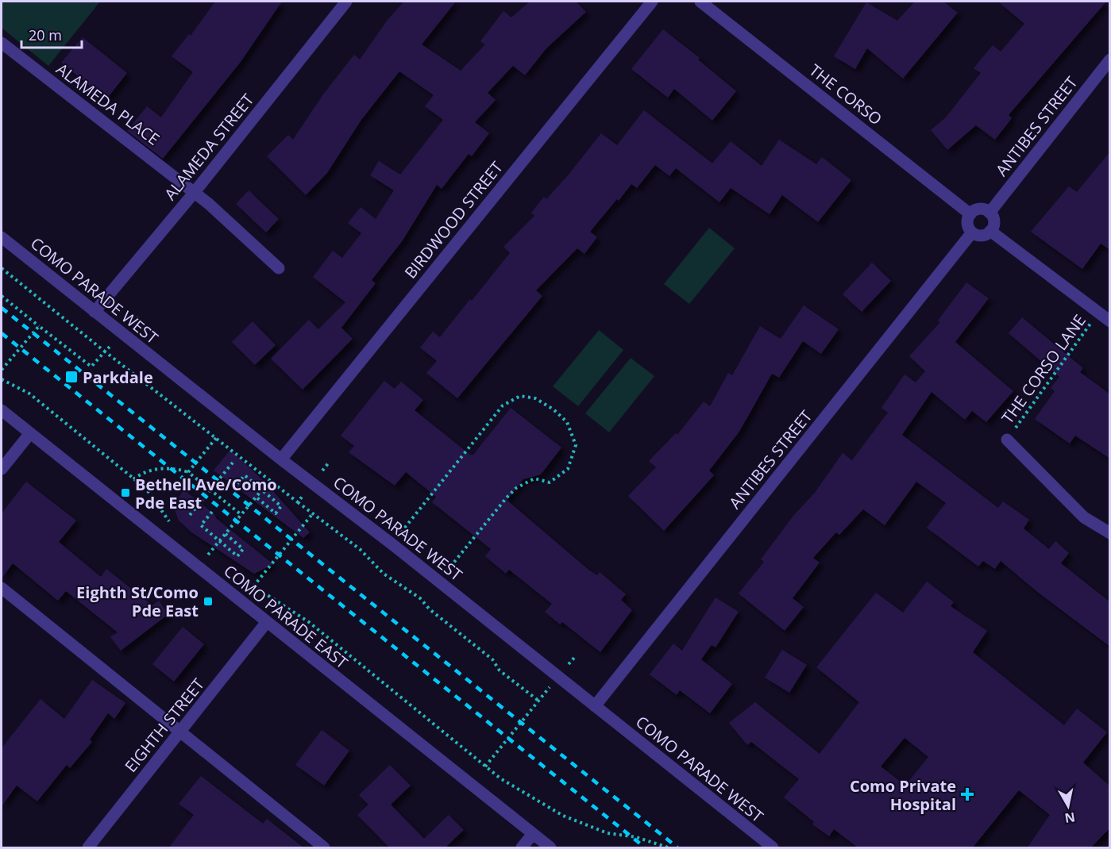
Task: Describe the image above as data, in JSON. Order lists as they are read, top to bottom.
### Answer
{
  "streets": {
    "street": [
      "THE CORSO",
      "ALAMEDA PLACE",
      "ANTIBES STREET",
      "ALAMEDA STREET",
      "BIRDWOOD STREET",
      "COMO PARADE WEST",
      "COMO PARADE EAST",
      "EIGHTH STREET"
    ],
    "path": ["THE CORSO LANE"]
  },
  "crossings": [
    ["THE CORSO", "ANTIBES STREET"],
    ["ALAMEDA PLACE", "ALAMEDA STREET"],
    ["ANTIBES STREET", "COMO PARADE WEST"],
    ["ALAMEDA STREET", "COMO PARADE WEST"],
    ["BIRDWOOD STREET", "COMO PARADE WEST"],
    ["COMO PARADE EAST", "EIGHTH STREET"]
  ],
  "places": {
    "transit": ["Parkdale", "Bethell Ave/Como Pde East", "Eighth St/Como Pde East"],
    "health": ["Como Private Hospital"]
  },
  "scale_bar": "20 m",
  "north": "bottom"
}
